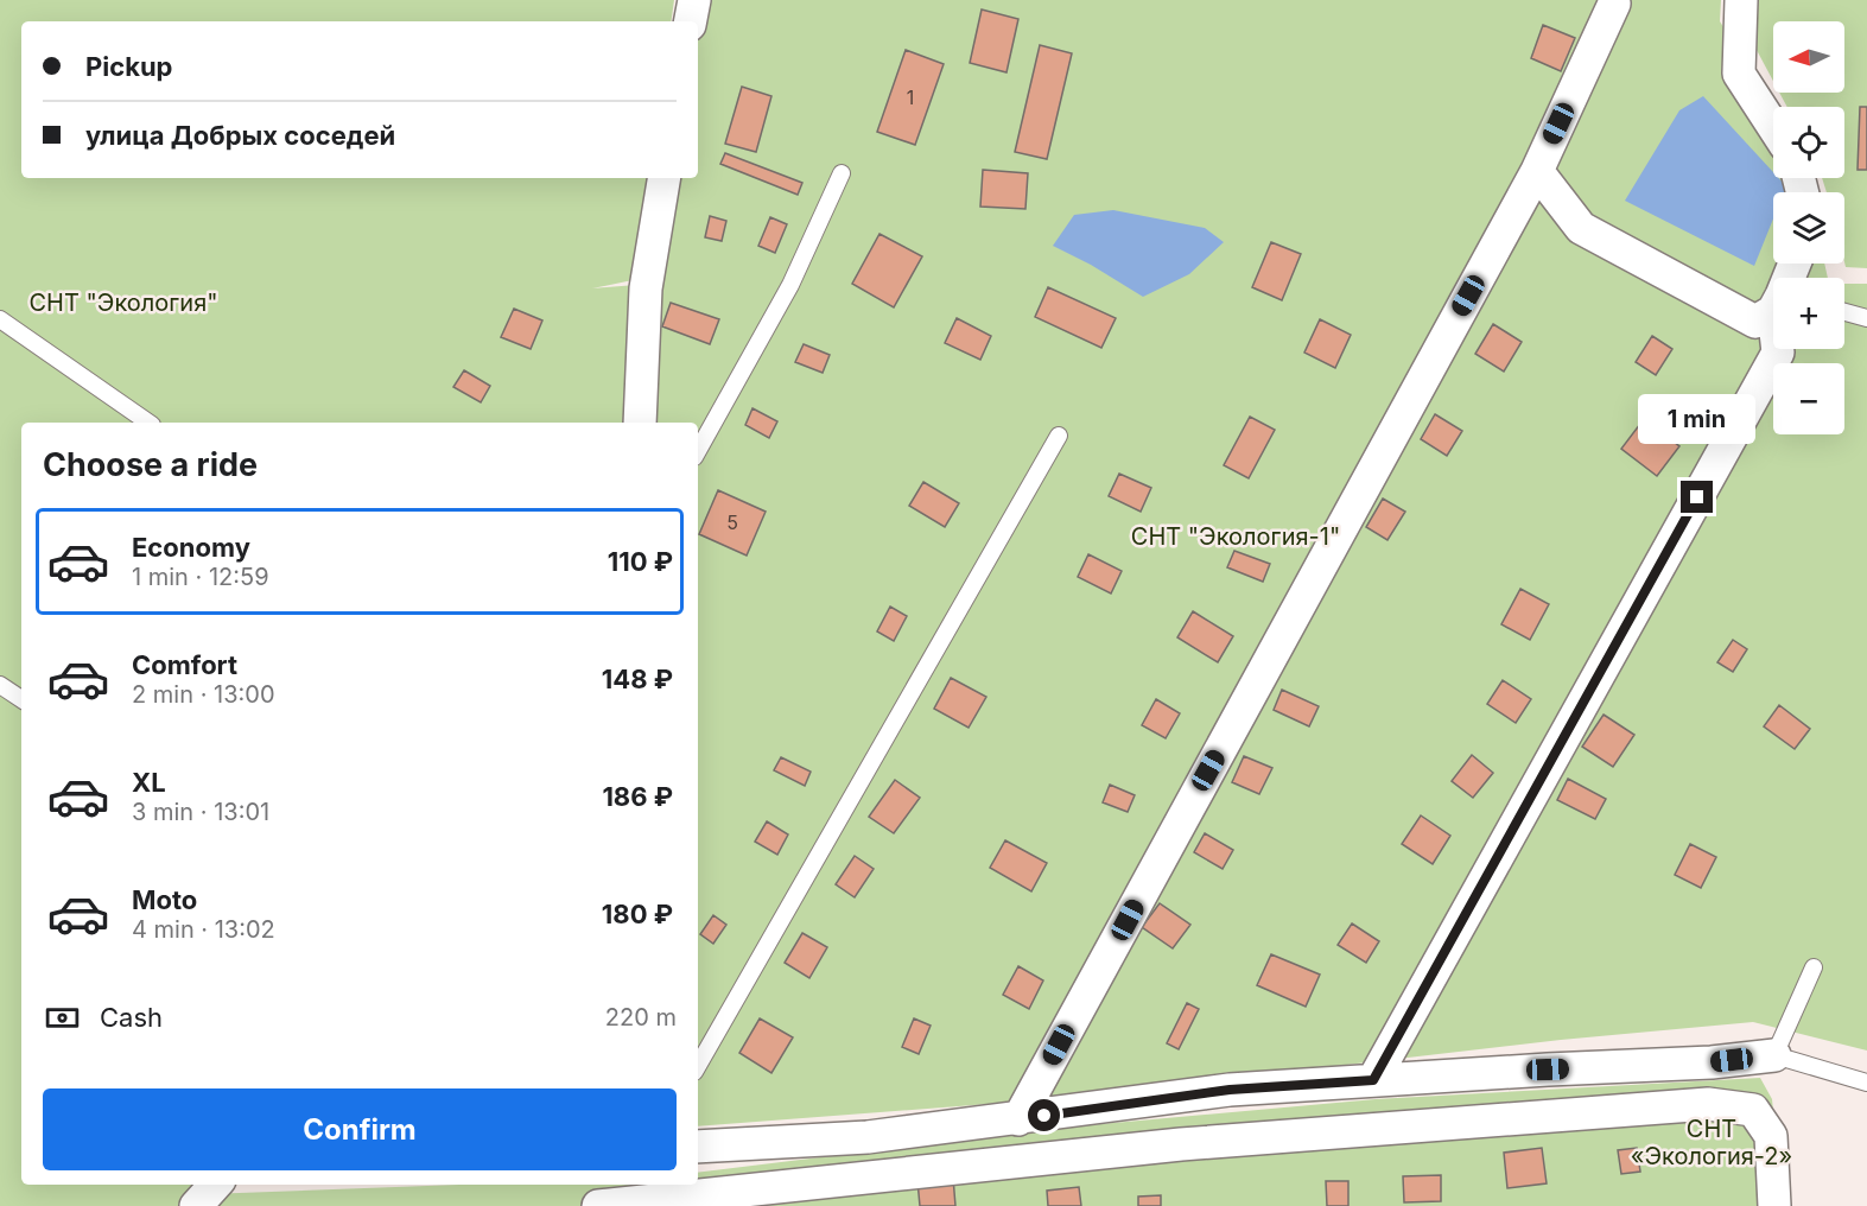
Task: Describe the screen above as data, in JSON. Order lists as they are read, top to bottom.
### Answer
{
  "parks": ["СНТ \"Экология\"", "СНТ \"Экология-1\"", "СНТ «Экология-2»"],
  "house_numbers": ["1", "5"],
  "north": "left",
  "page": {
    "map_buttons": ["+", "−"],
    "banner": ["Pickup", "улица Добрых соседей"],
    "bubble": "1 min",
    "heading": "Choose a ride",
    "list": [
      {
        "name": "Economy",
        "note": "1 min · 12:59",
        "value": "110 ₽"
      },
      {
        "name": "Comfort",
        "note": "2 min · 13:00",
        "value": "148 ₽"
      },
      {
        "name": "XL",
        "note": "3 min · 13:01",
        "value": "186 ₽"
      },
      {
        "name": "Moto",
        "note": "4 min · 13:02",
        "value": "180 ₽"
      }
    ],
    "pay": ["Cash", "220 m"],
    "buttons": "Confirm"
  }
}
